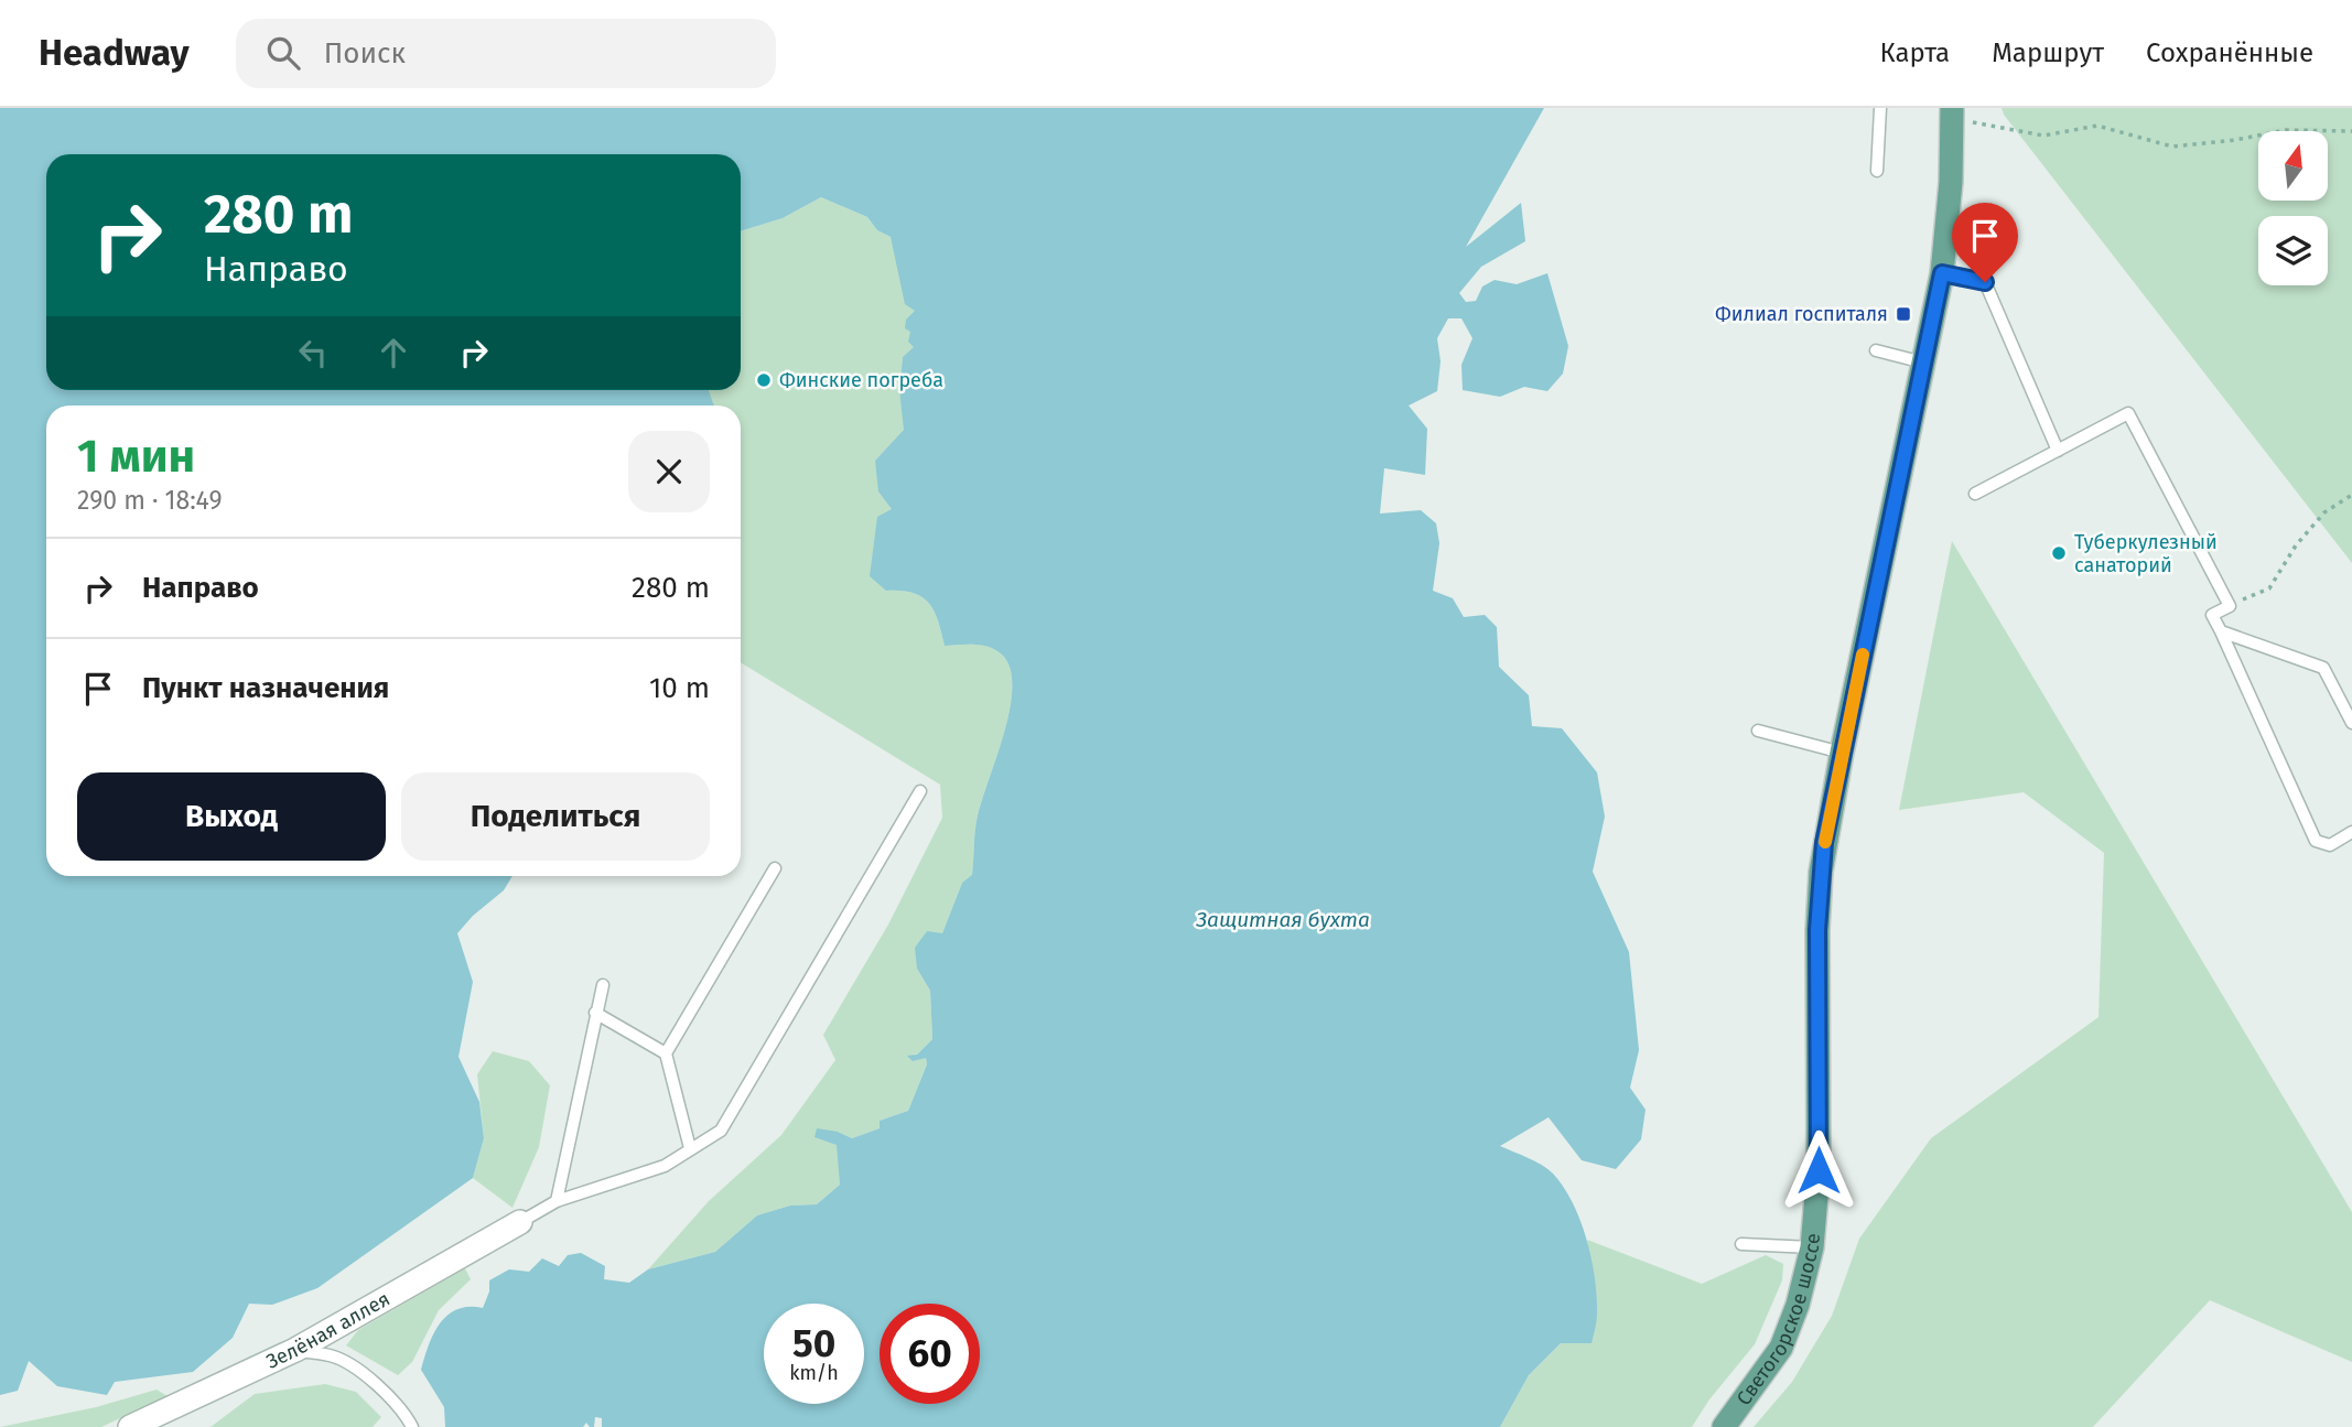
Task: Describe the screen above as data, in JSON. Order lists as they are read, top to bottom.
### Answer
{
  "streets": {
    "main road": ["Светогорское шоссе"],
    "street": ["Зелёная аллея"]
  },
  "water": ["Защитная бухта"],
  "places": {
    "transit": ["Филиал госпиталя"],
    "other": ["Финские погреба", "Туберкулезный санаторий"]
  },
  "north": "top",
  "page": {
    "header": "Headway",
    "search": "Поиск",
    "nav": ["Карта", "Маршрут", "Сохранённые"],
    "turn": ["280 m", "Направо"],
    "heading": ["1 мин", "290 m · 18:49"],
    "list": [
      {
        "name": "Направо",
        "value": "280 m"
      },
      {
        "name": "Пункт назначения",
        "value": "10 m"
      }
    ],
    "buttons": ["Выход", "Поделиться"],
    "speed": "50 km/h",
    "limit": "60"
  }
}
